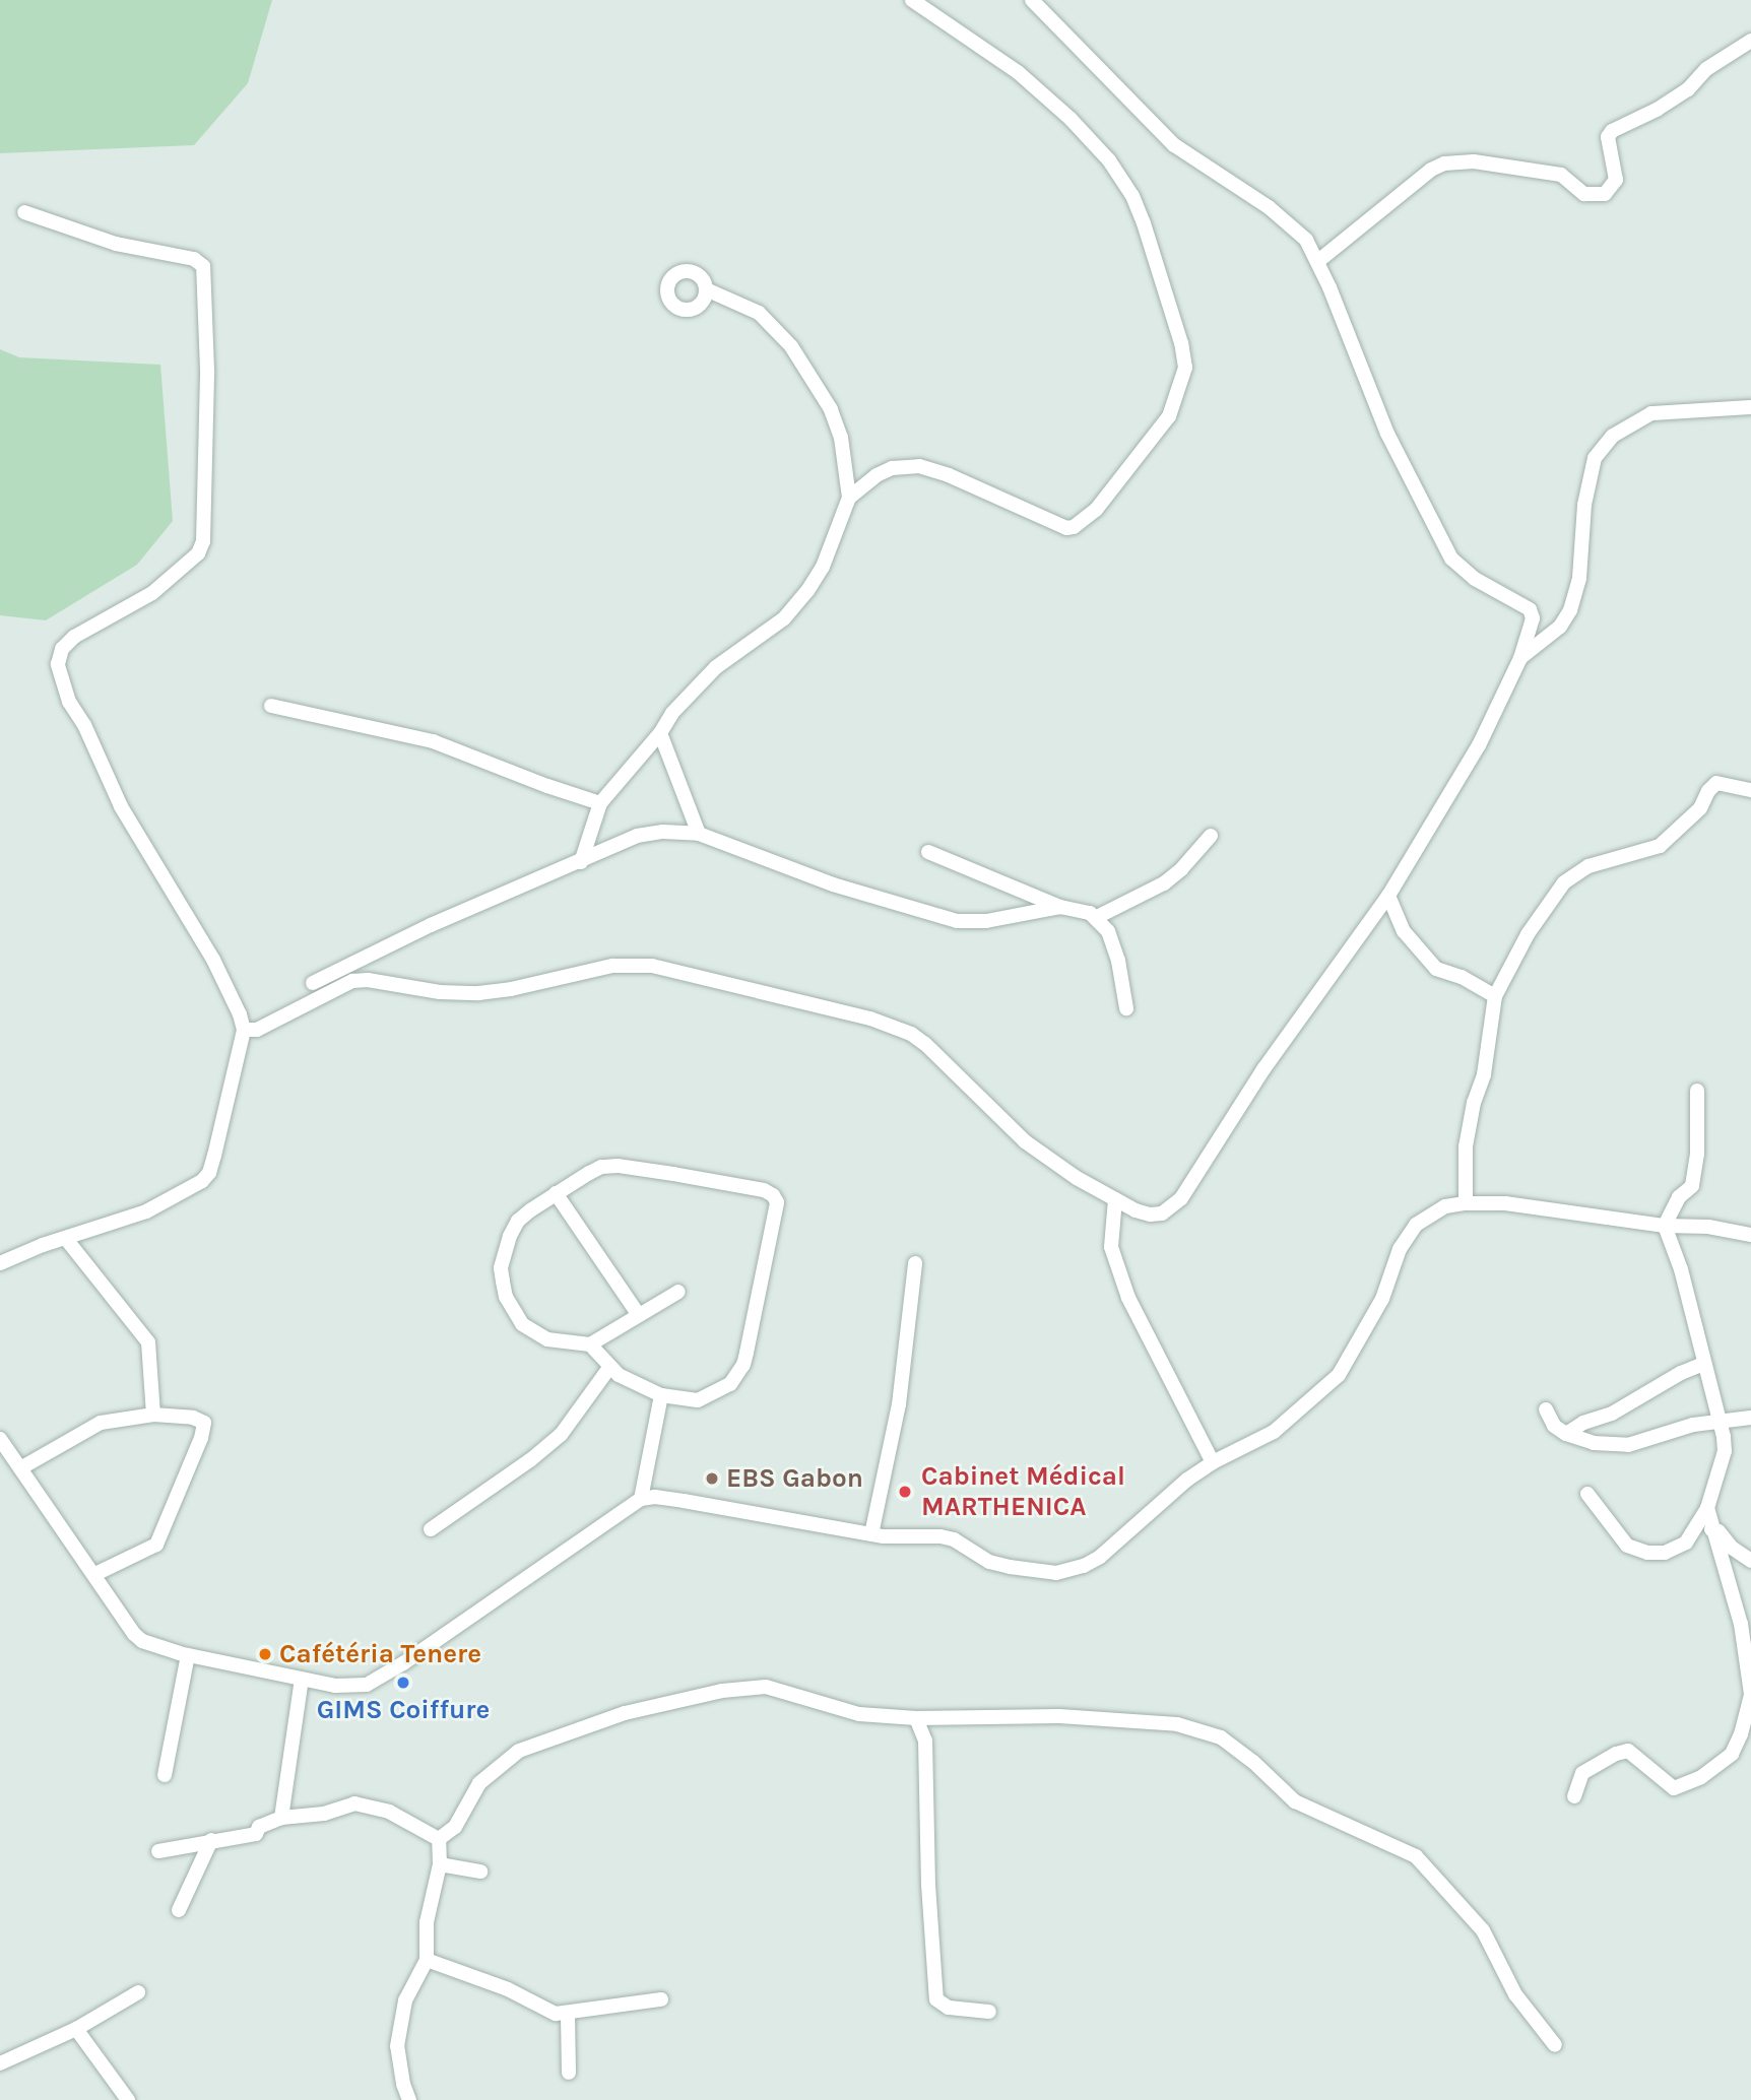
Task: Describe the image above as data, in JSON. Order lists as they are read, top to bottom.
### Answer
{
  "places": [
    "EBS Gabon",
    "Cabinet Médical MARTHENICA",
    "Cafétéria Tenere",
    "GIMS Coiffure"
  ]
}
